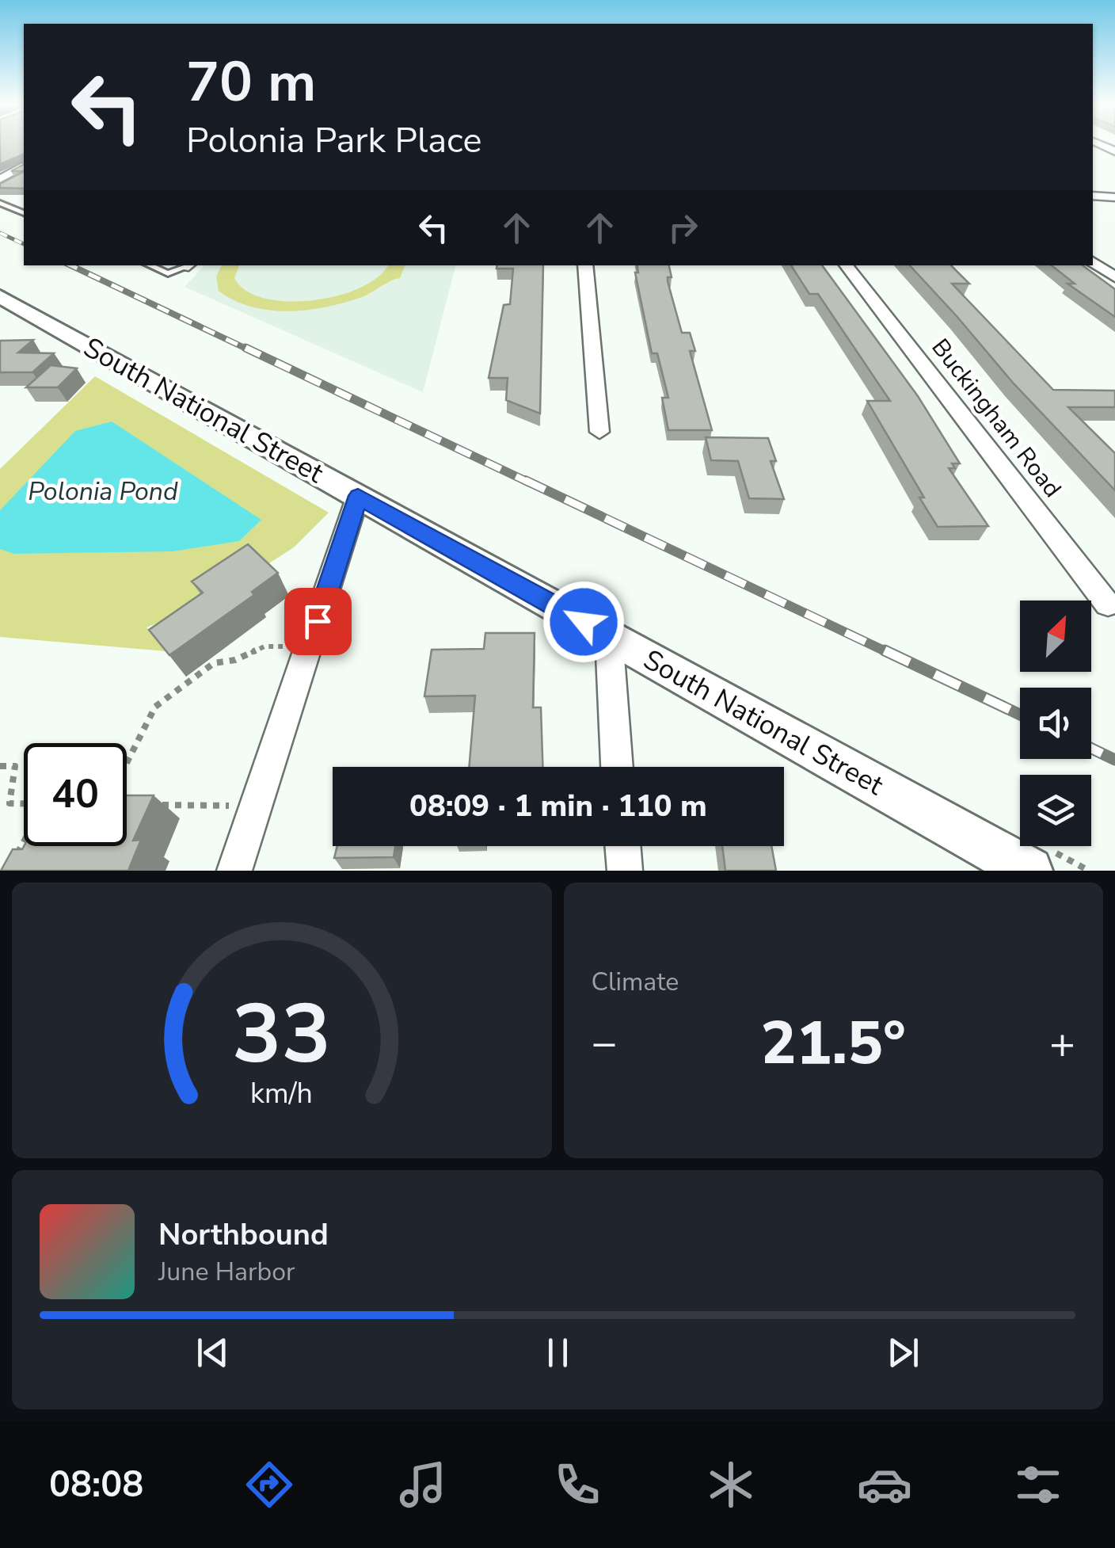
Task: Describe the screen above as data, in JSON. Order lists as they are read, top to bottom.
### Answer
{
  "streets": {
    "street": ["South National Street", "Buckingham Road"]
  },
  "water": ["Polonia Pond"],
  "north": "top right",
  "page": {
    "turn": ["70 m", "Polonia Park Place"],
    "limit": "40",
    "trip": "08:09 · 1 min · 110 m",
    "tile": "Climate",
    "heat": ["−", "21.5°", "+"],
    "song": ["Northbound", "June Harbor"],
    "tabs": "08:08",
    "gauge": ["33", "km/h"]
  }
}
